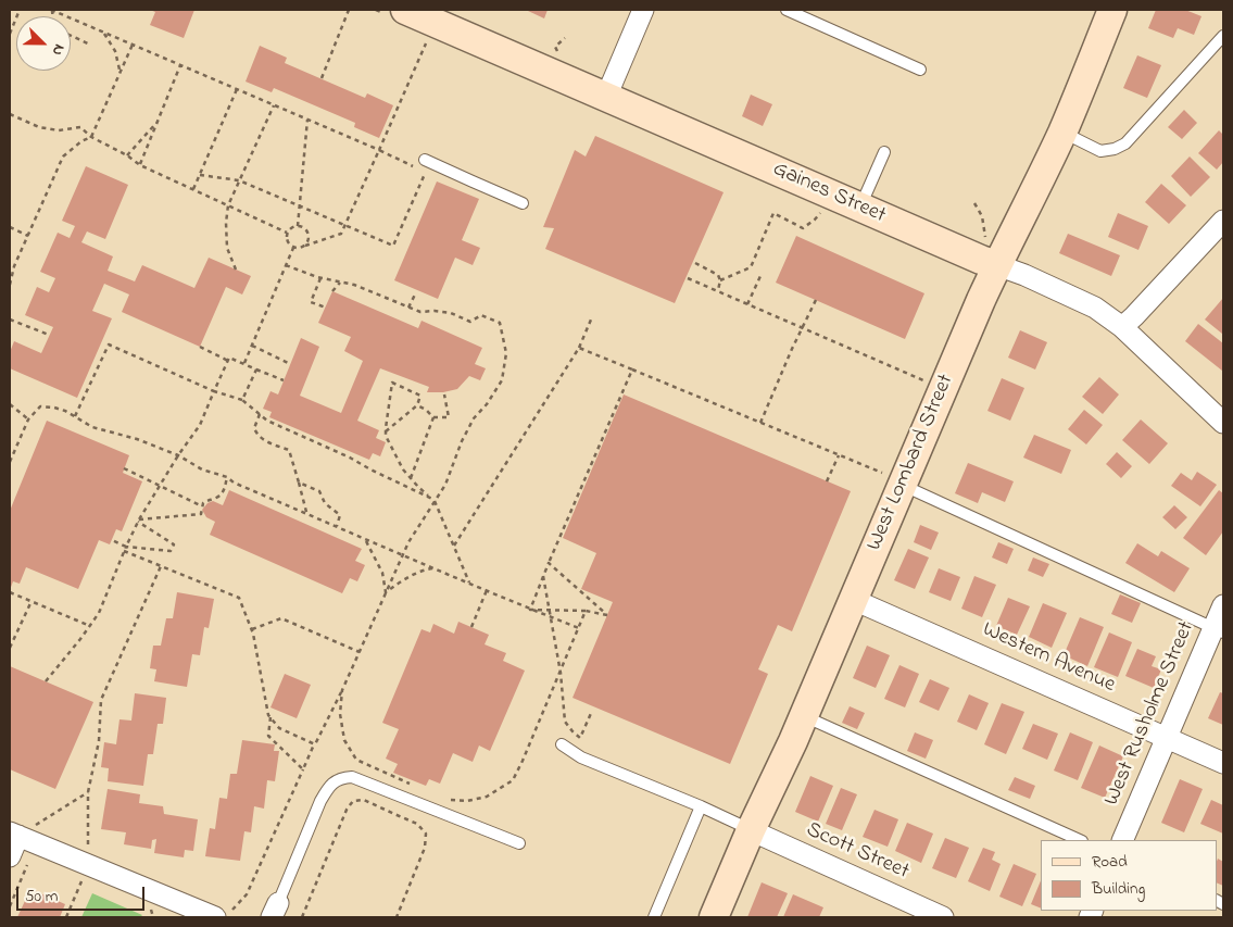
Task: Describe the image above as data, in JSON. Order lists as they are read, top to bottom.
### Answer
{
  "streets": {
    "street": [
      "Gaines Street",
      "West Lombard Street",
      "Western Avenue",
      "West Rusholme Street",
      "Scott Street"
    ]
  },
  "crossings": [
    ["Gaines Street", "West Lombard Street"],
    ["West Lombard Street", "Western Avenue"],
    ["West Lombard Street", "Scott Street"],
    ["Western Avenue", "West Rusholme Street"]
  ],
  "legend": ["Road", "Building"],
  "scale_bar": "50 m",
  "north": "bottom right"
}
